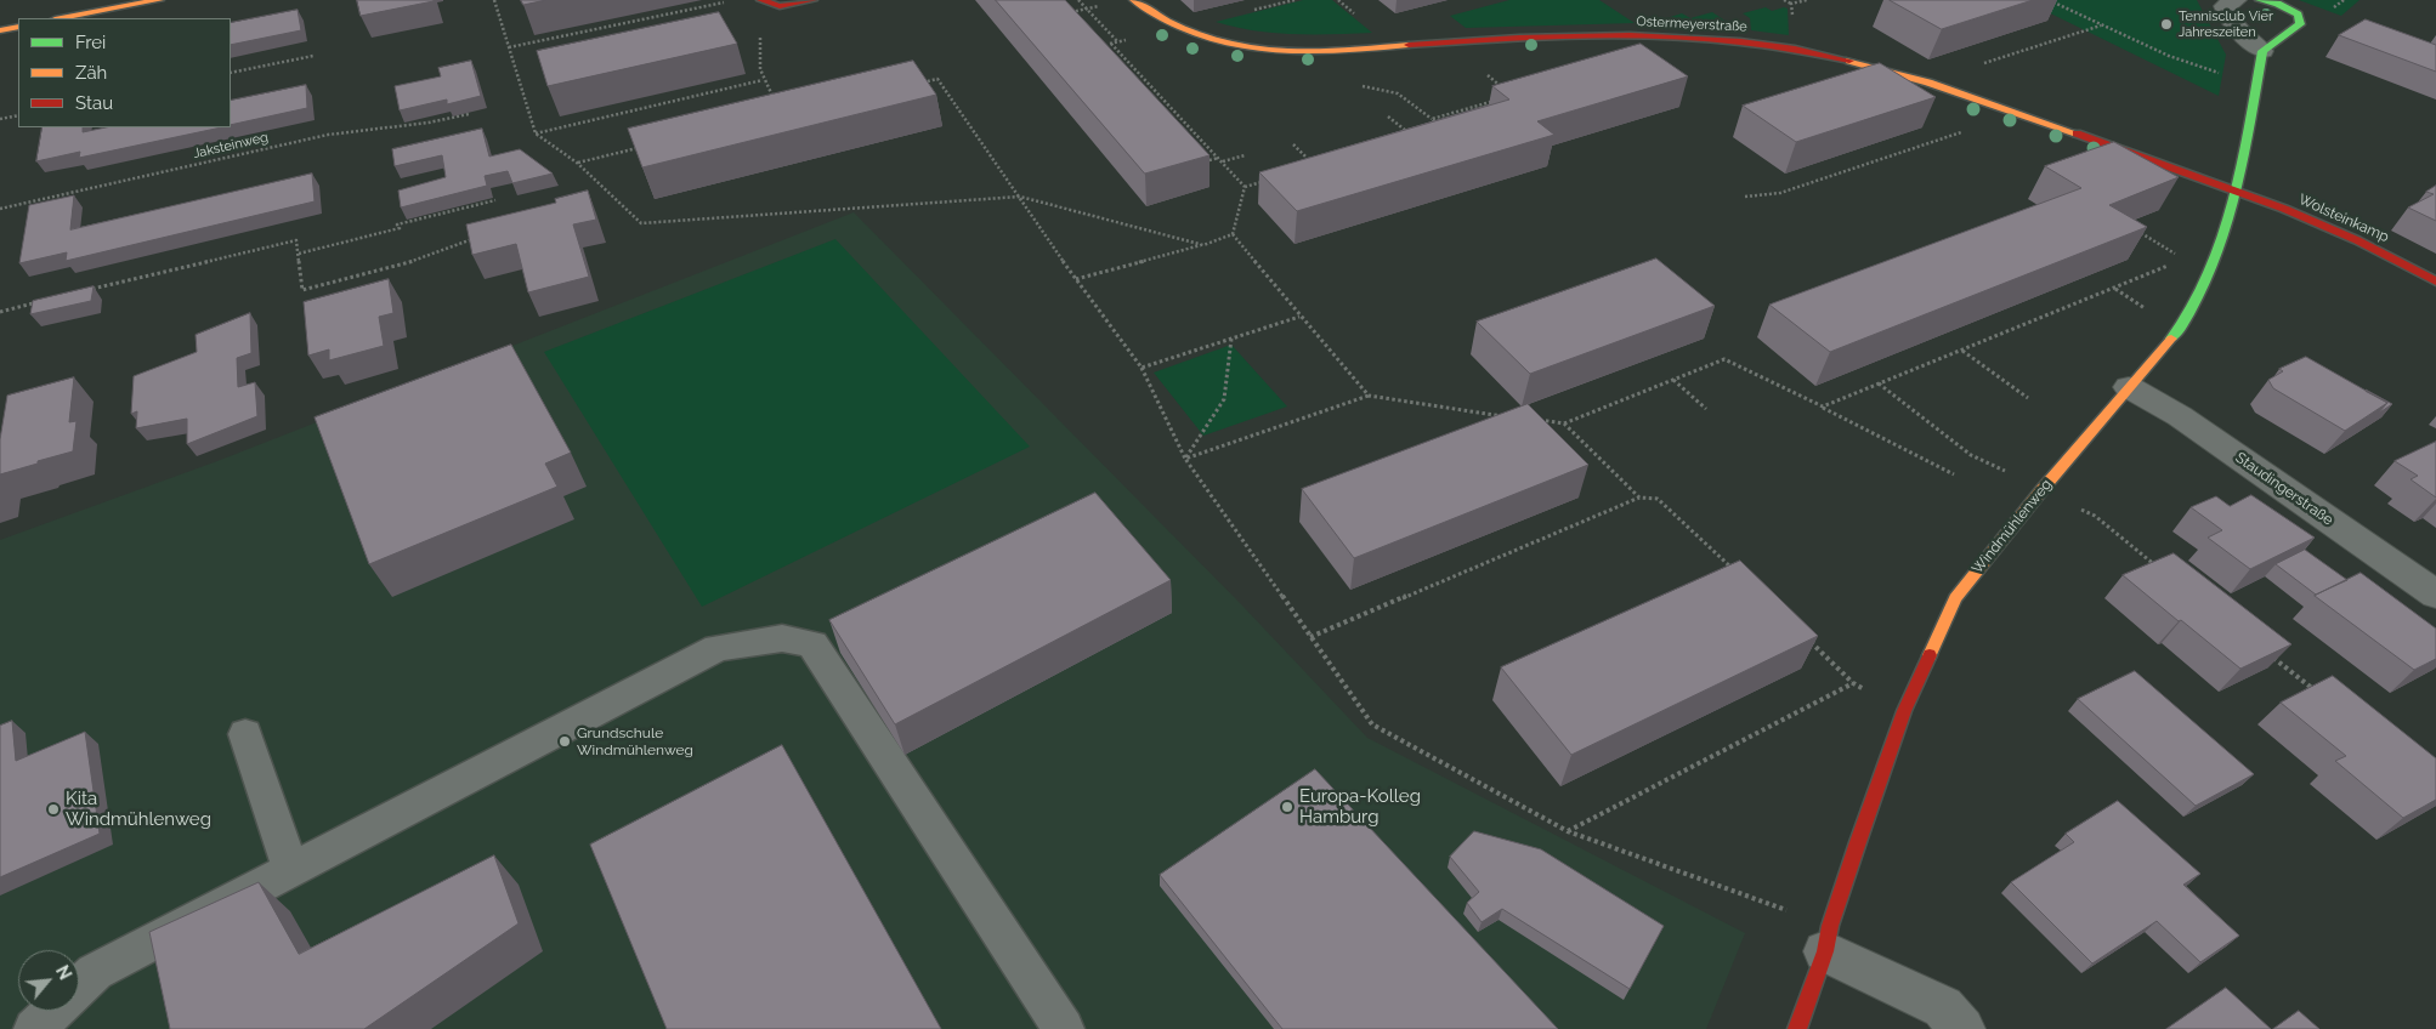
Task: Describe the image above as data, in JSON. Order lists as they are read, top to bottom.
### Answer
{
  "streets": {
    "street": [
      "Ostermeyerstraße",
      "Wolsteinkamp",
      "Staudingerstraße",
      "Windmühlenweg"
    ],
    "path": ["Jaksteinweg"]
  },
  "crossings": [
    ["Ostermeyerstraße", "Wolsteinkamp"],
    ["Ostermeyerstraße", "Windmühlenweg"],
    ["Wolsteinkamp", "Windmühlenweg"],
    ["Staudingerstraße", "Windmühlenweg"]
  ],
  "places": [
    "Tennisclub Vier Jahreszeiten",
    "Grundschule Windmühlenweg",
    "Europa-Kolleg Hamburg",
    "Kita Windmühlenweg"
  ],
  "legend": ["Frei", "Zäh", "Stau"],
  "north": "top right"
}
